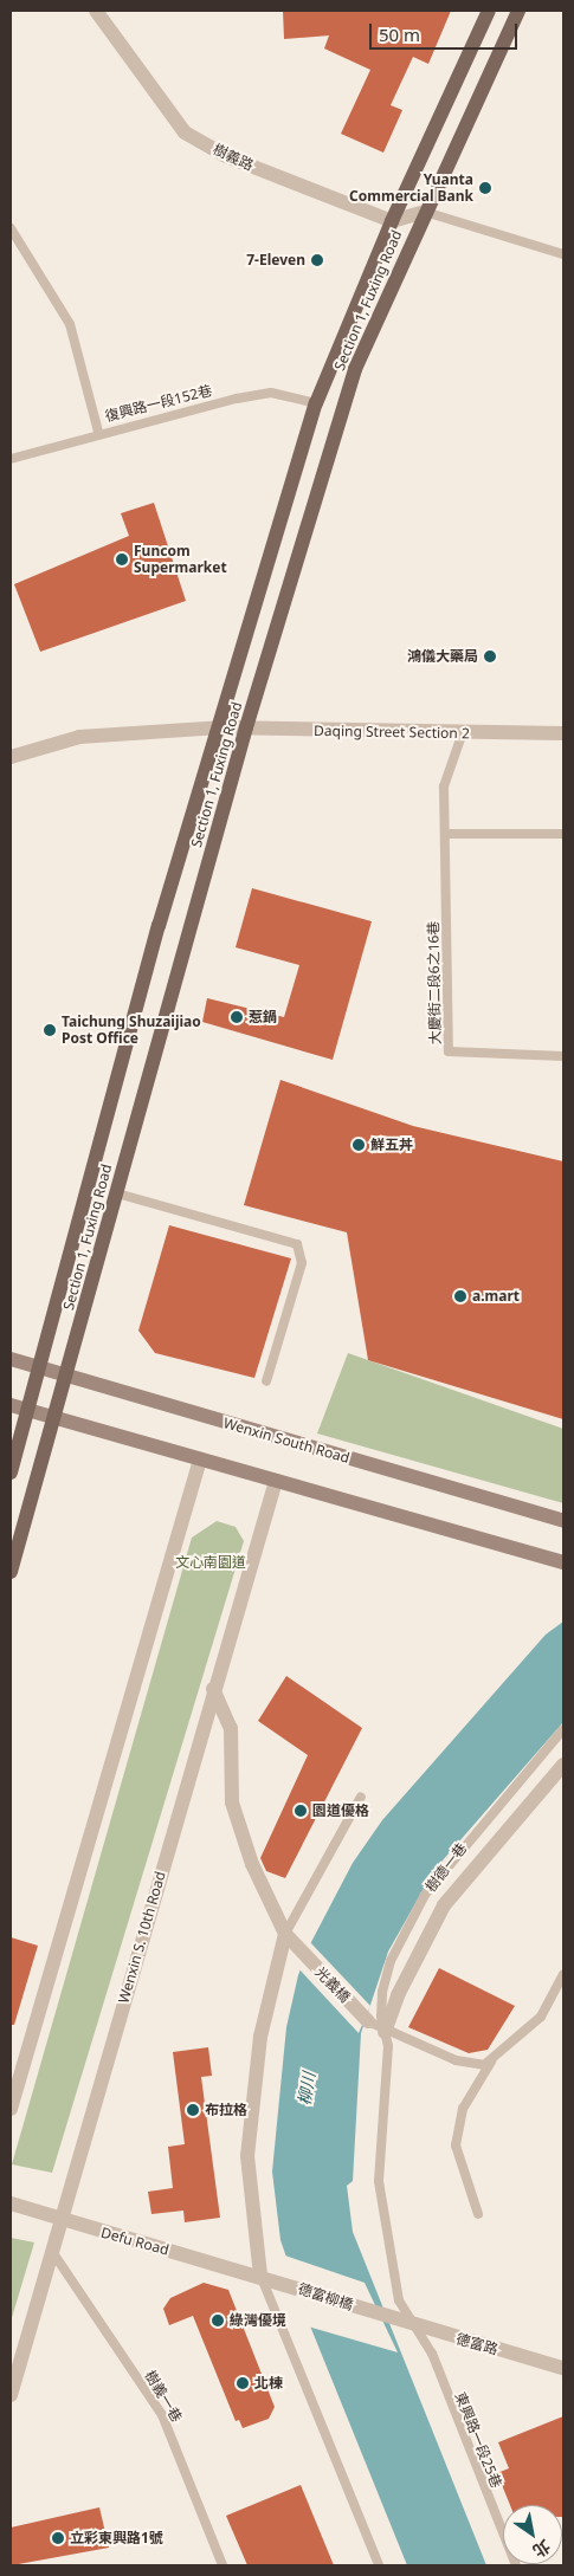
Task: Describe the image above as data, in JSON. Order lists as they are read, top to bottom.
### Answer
{
  "streets": {
    "main road": ["Section 1, Fuxing Road", "Wenxin South Road"],
    "street": [
      "樹義路",
      "Daqing Street Section 2",
      "樹德一巷",
      "Wenxin S. 10th Road",
      "光義橋",
      "Defu Road",
      "德富柳橋",
      "德富路"
    ],
    "lane": [
      "復興路一段152巷",
      "大慶街二段6之16巷",
      "樹義一巷",
      "東興路一段25巷"
    ]
  },
  "crossings": [
    ["樹義路", "Section 1, Fuxing Road"],
    ["Section 1, Fuxing Road", "復興路一段152巷"],
    ["Section 1, Fuxing Road", "Daqing Street Section 2"],
    ["Section 1, Fuxing Road", "Wenxin South Road"],
    ["Daqing Street Section 2", "大慶街二段6之16巷"],
    ["樹德一巷", "德富路"],
    ["樹德一巷", "東興路一段25巷"],
    ["Wenxin S. 10th Road", "光義橋"],
    ["Wenxin S. 10th Road", "Defu Road"],
    ["Wenxin S. 10th Road", "樹義一巷"],
    ["Defu Road", "德富柳橋"],
    ["德富柳橋", "德富路"],
    ["德富路", "東興路一段25巷"]
  ],
  "water": ["柳川"],
  "parks": ["文心南園道"],
  "places": [
    "Yuanta Commercial Bank",
    "7-Eleven",
    "Funcom Supermarket",
    "鴻儀大藥局",
    "惹鍋",
    "Taichung Shuzaijiao Post Office",
    "鮮五丼",
    "a.mart",
    "園道優格",
    "布拉格",
    "綠灣優境",
    "北棟",
    "立彩東興路1號"
  ],
  "scale_bar": "50 m",
  "north": "bottom right"
}
